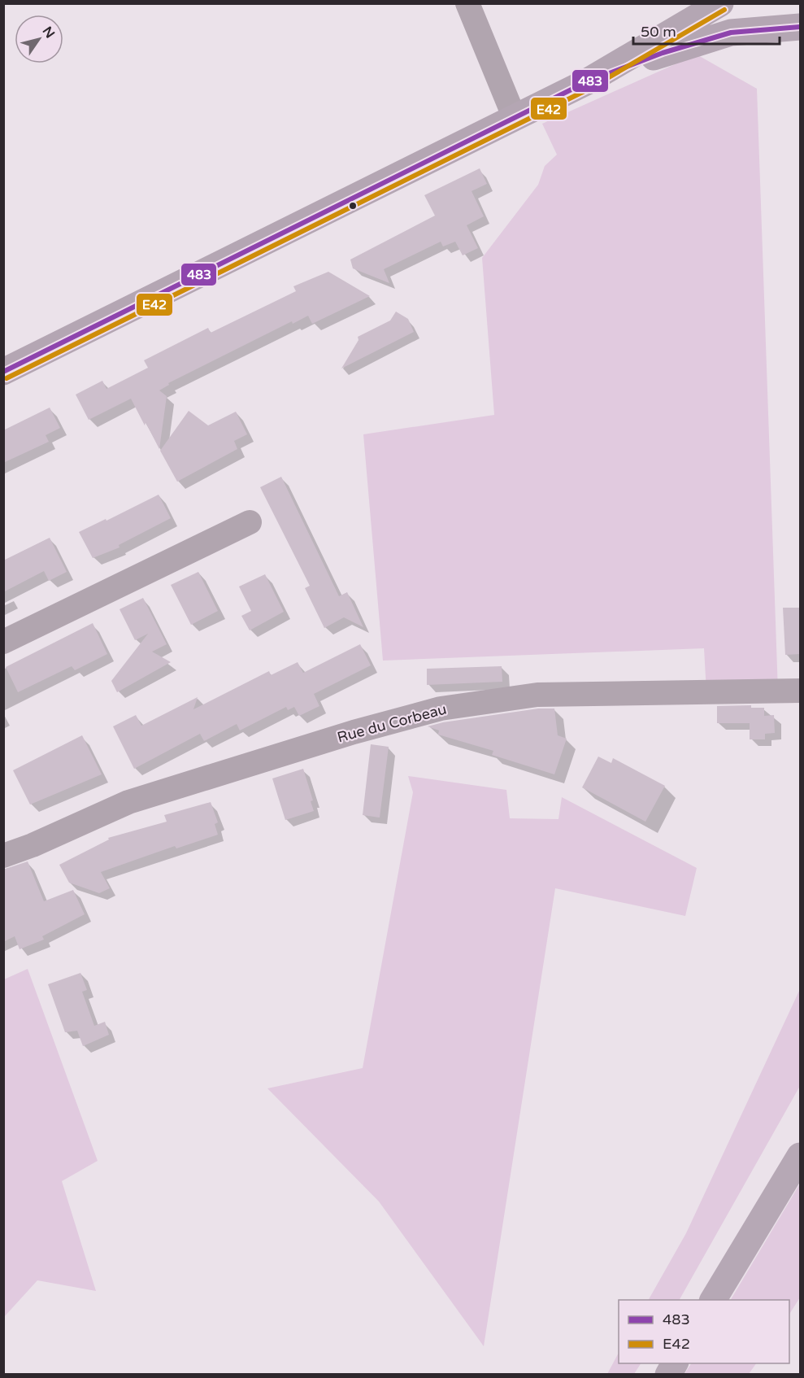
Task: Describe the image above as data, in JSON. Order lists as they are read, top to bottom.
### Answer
{
  "streets": {
    "street": ["Rue du Corbeau"]
  },
  "lines": ["transit line E42", "transit line 483"],
  "legend": ["483", "E42"],
  "scale_bar": "50 m",
  "north": "top right"
}
